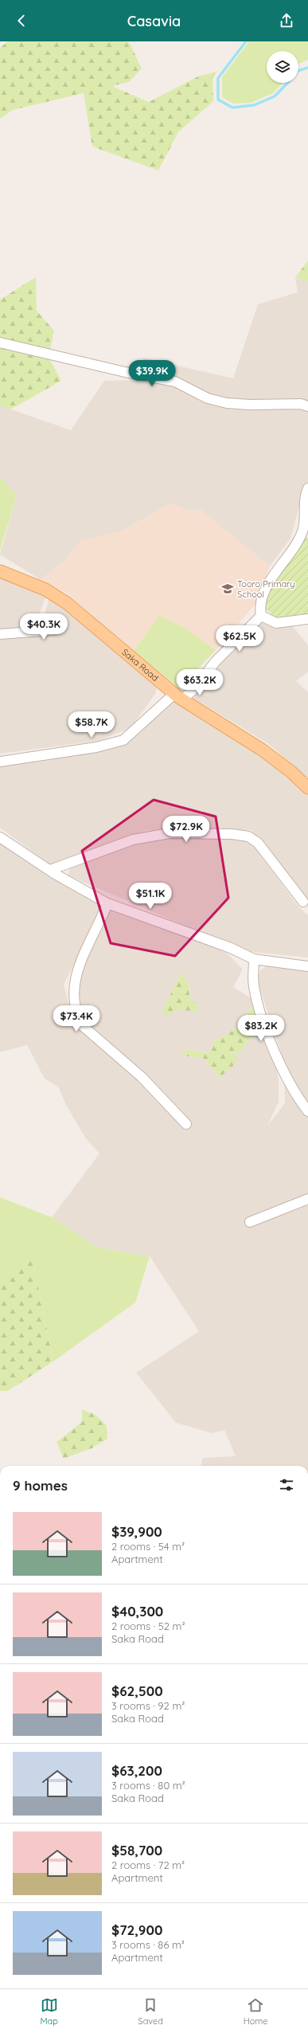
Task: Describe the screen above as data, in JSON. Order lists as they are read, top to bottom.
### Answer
{
  "streets": {
    "main road": ["Saka Road"]
  },
  "places": {
    "school or university": ["Tooro Primary School"]
  },
  "page": {
    "header": "Casavia",
    "price": [
      "$39.9K",
      "$40.3K",
      "$62.5K",
      "$63.2K",
      "$58.7K",
      "$72.9K",
      "$51.1K",
      "$73.4K",
      "$83.2K"
    ],
    "heading": "9 homes",
    "list": [
      {
        "name": "$39,900",
        "note": "2 rooms · 54 m² · Apartment"
      },
      {
        "name": "$40,300",
        "note": "2 rooms · 52 m² · Saka Road"
      },
      {
        "name": "$62,500",
        "note": "3 rooms · 92 m² · Saka Road"
      },
      {
        "name": "$63,200",
        "note": "3 rooms · 80 m² · Saka Road"
      },
      {
        "name": "$58,700",
        "note": "2 rooms · 72 m² · Apartment"
      },
      {
        "name": "$72,900",
        "note": "3 rooms · 86 m² · Apartment"
      }
    ],
    "tabs": ["Map", "Saved", "Home"]
  }
}
